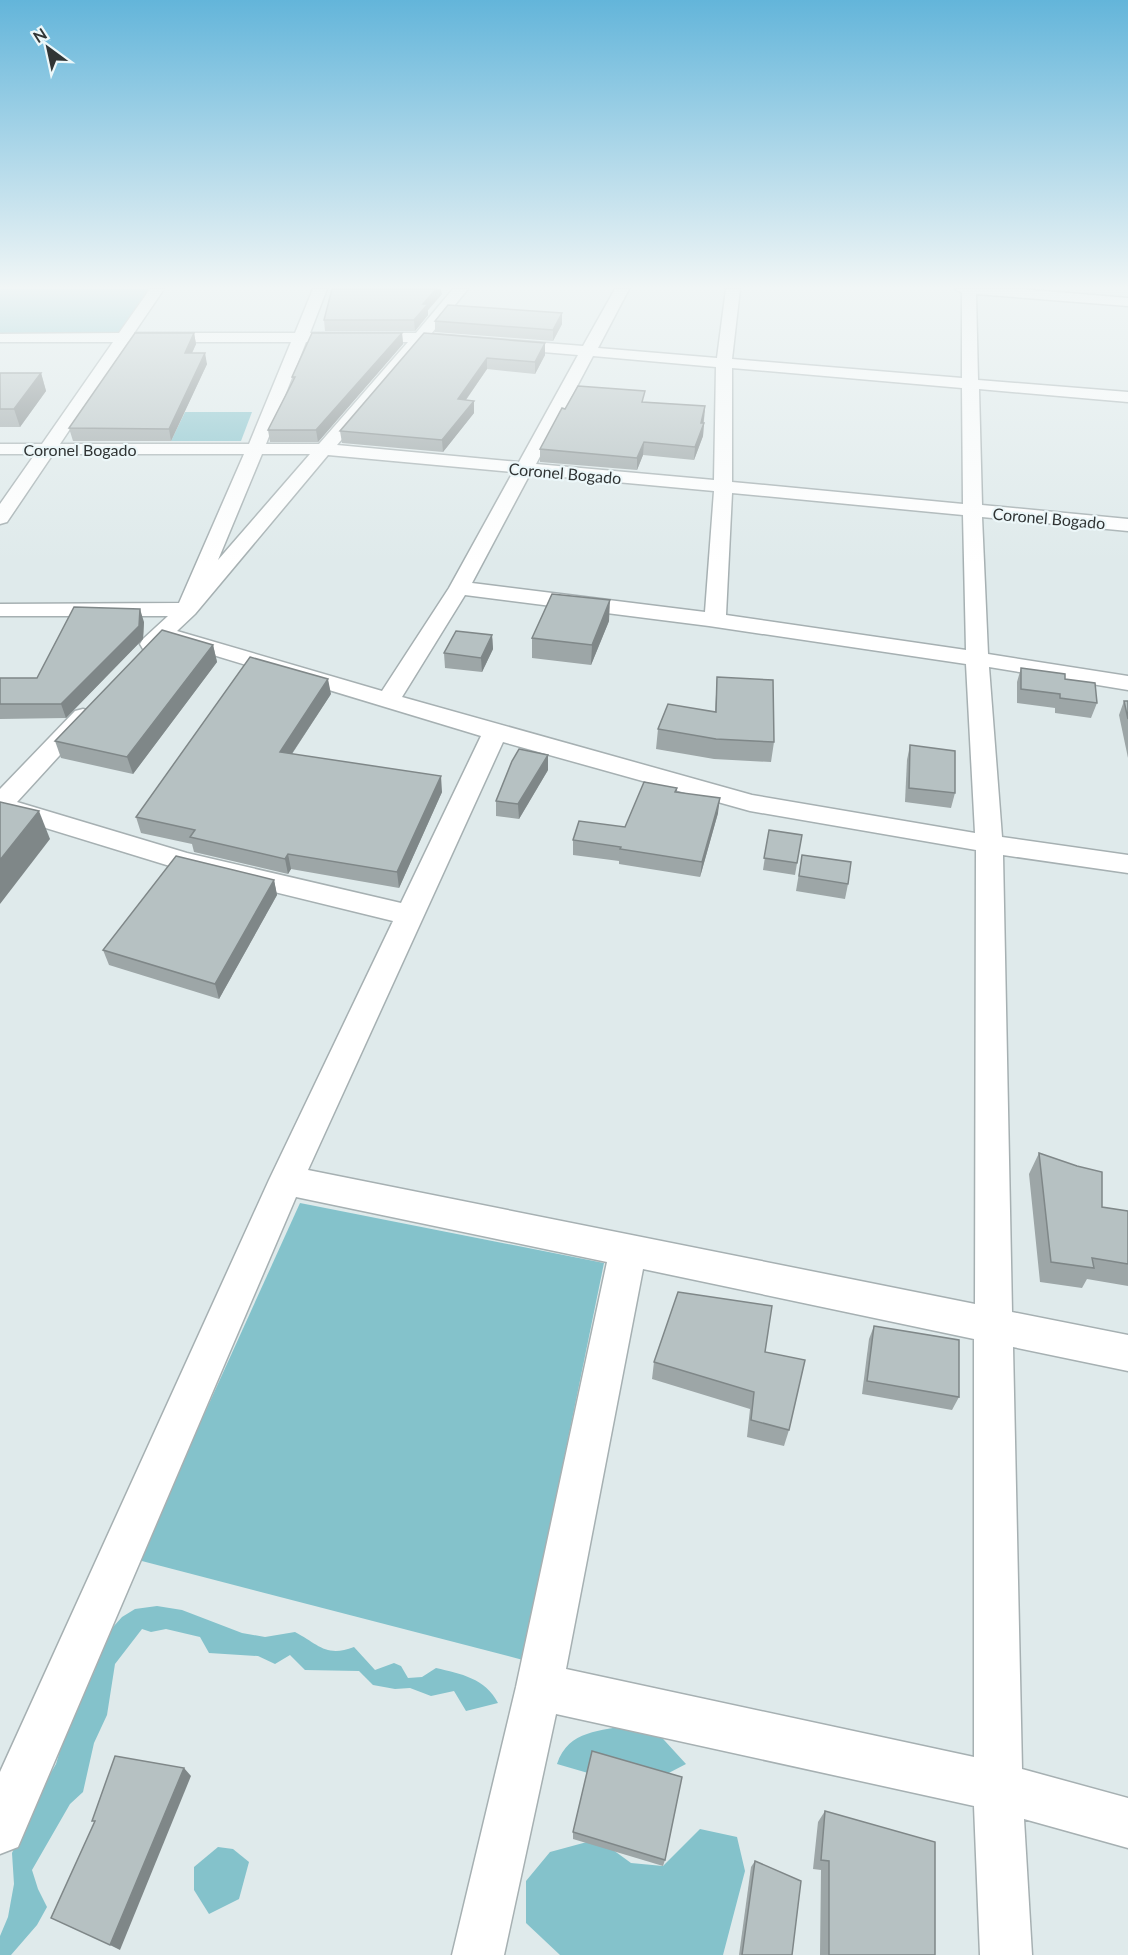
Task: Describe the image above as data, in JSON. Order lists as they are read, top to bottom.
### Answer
{
  "streets": {
    "street": ["Coronel Bogado"]
  },
  "north": "top left"
}
